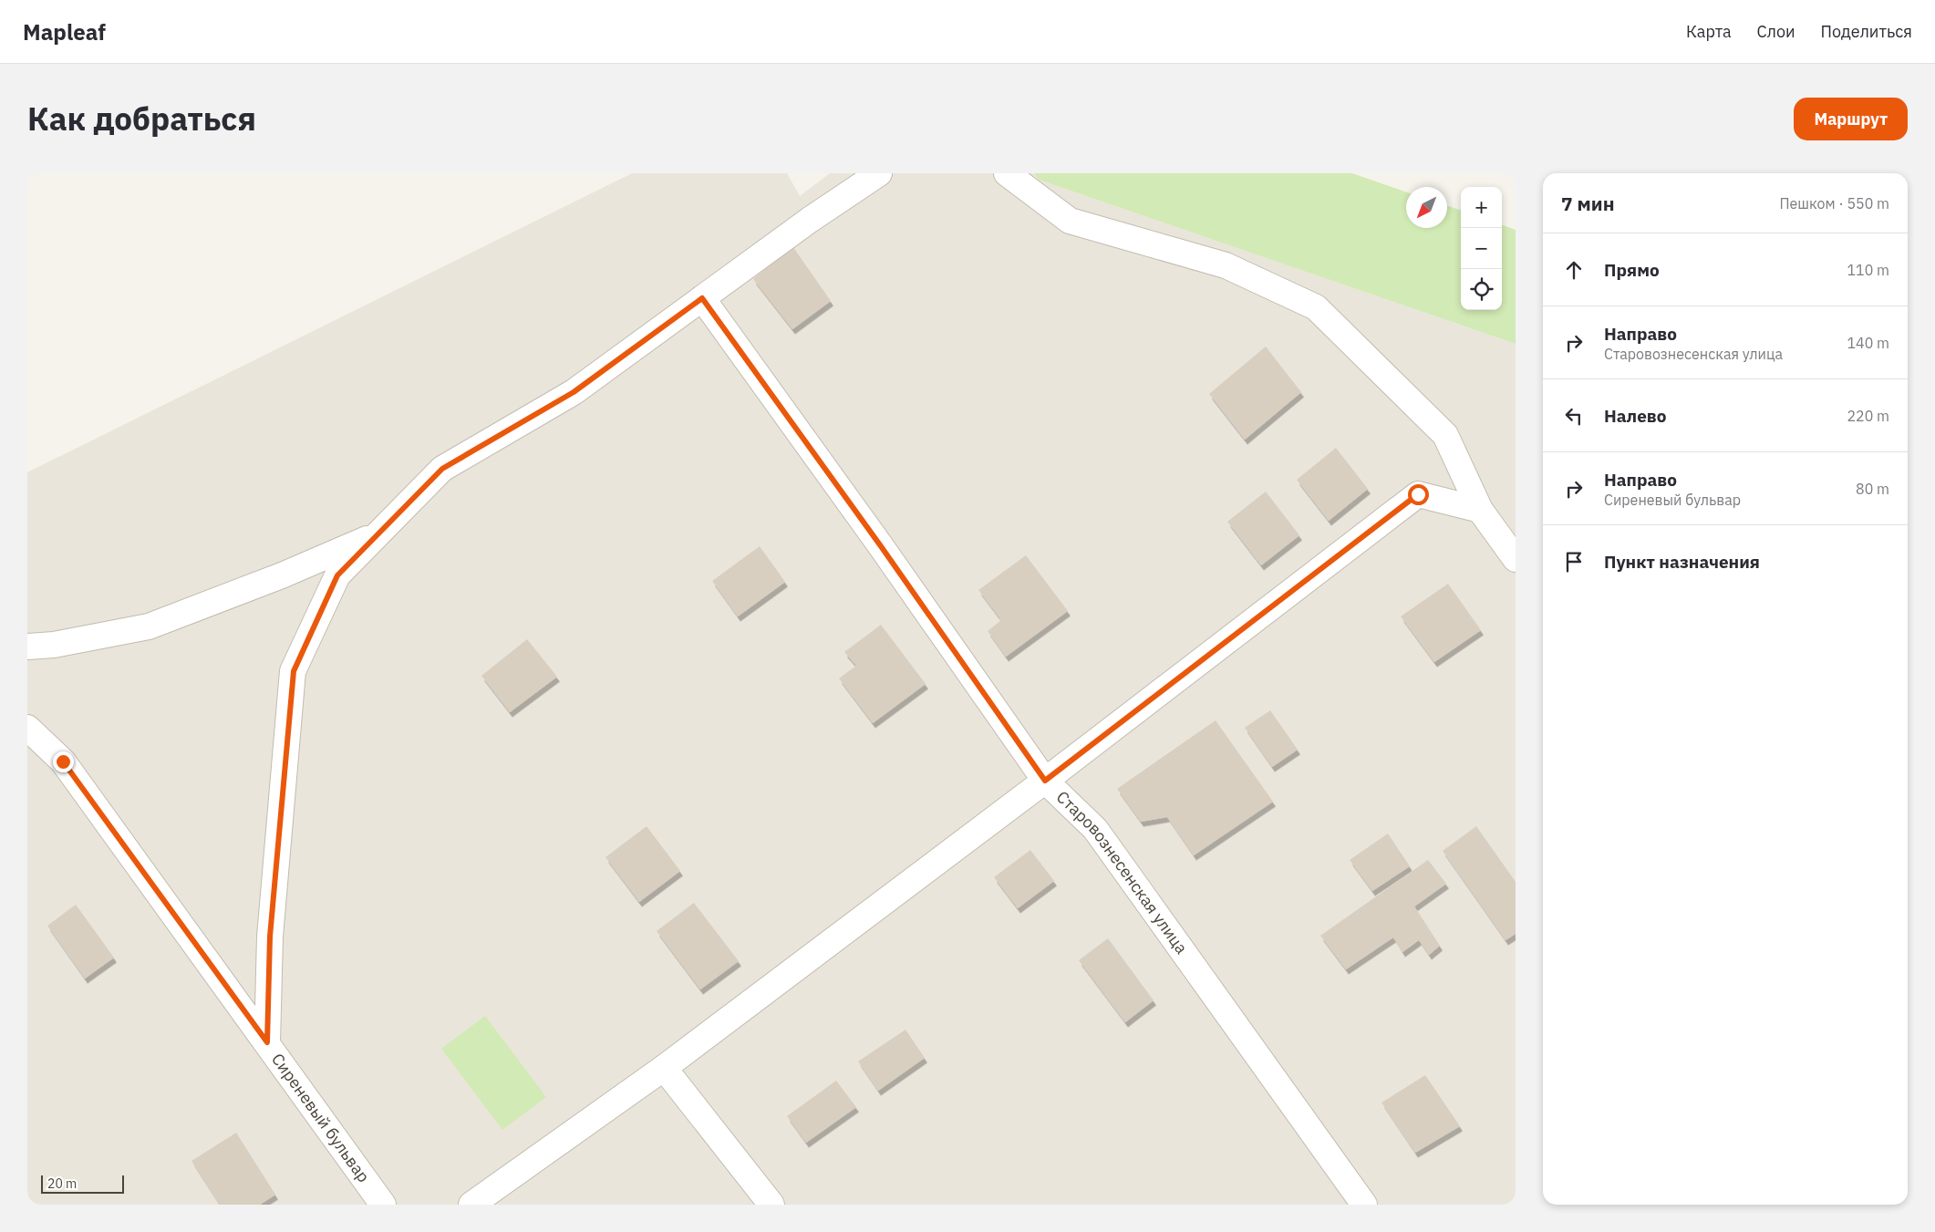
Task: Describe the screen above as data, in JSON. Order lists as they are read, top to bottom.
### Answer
{
  "streets": {
    "street": ["Старовознесенская улица", "Сиреневый бульвар"]
  },
  "scale_bar": "20 m",
  "north": "bottom left",
  "page": {
    "header": "Mapleaf",
    "nav": ["Карта", "Слои", "Поделиться"],
    "title": "Как добраться",
    "buttons": "Маршрут",
    "heading": ["7 мин", "Пешком · 550 m"],
    "map_buttons": ["+", "−"],
    "list": [
      ["Прямо", "110 m"],
      ["Направо", "Старовознесенская улица", "140 m"],
      ["Налево", "220 m"],
      ["Направо", "Сиреневый бульвар", "80 m"],
      "Пункт назначения"
    ],
    "scale": "20 m"
  }
}
